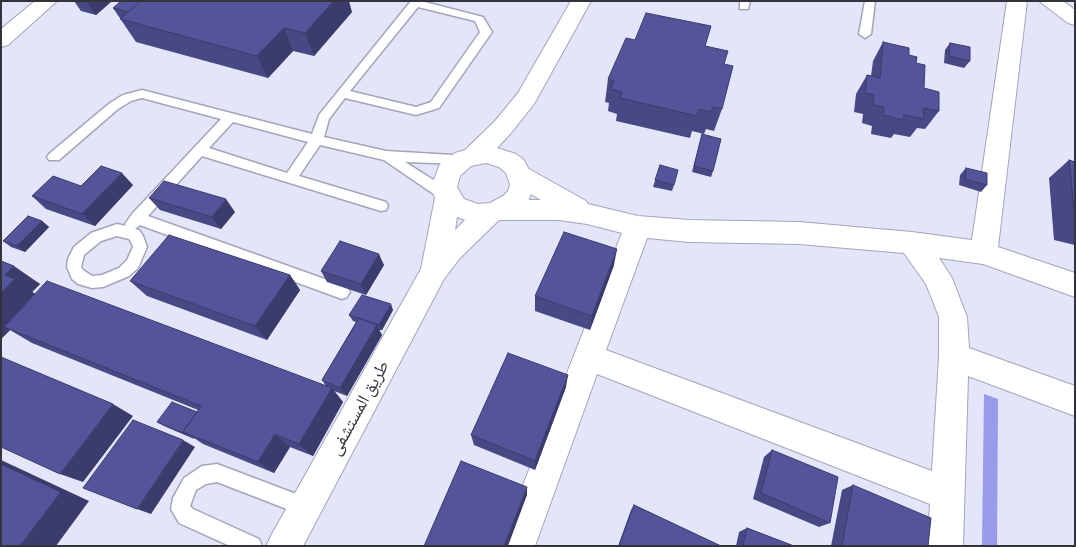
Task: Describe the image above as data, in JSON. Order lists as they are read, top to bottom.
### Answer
{
  "streets": {
    "street": ["طريق المستشفى"]
  }
}
